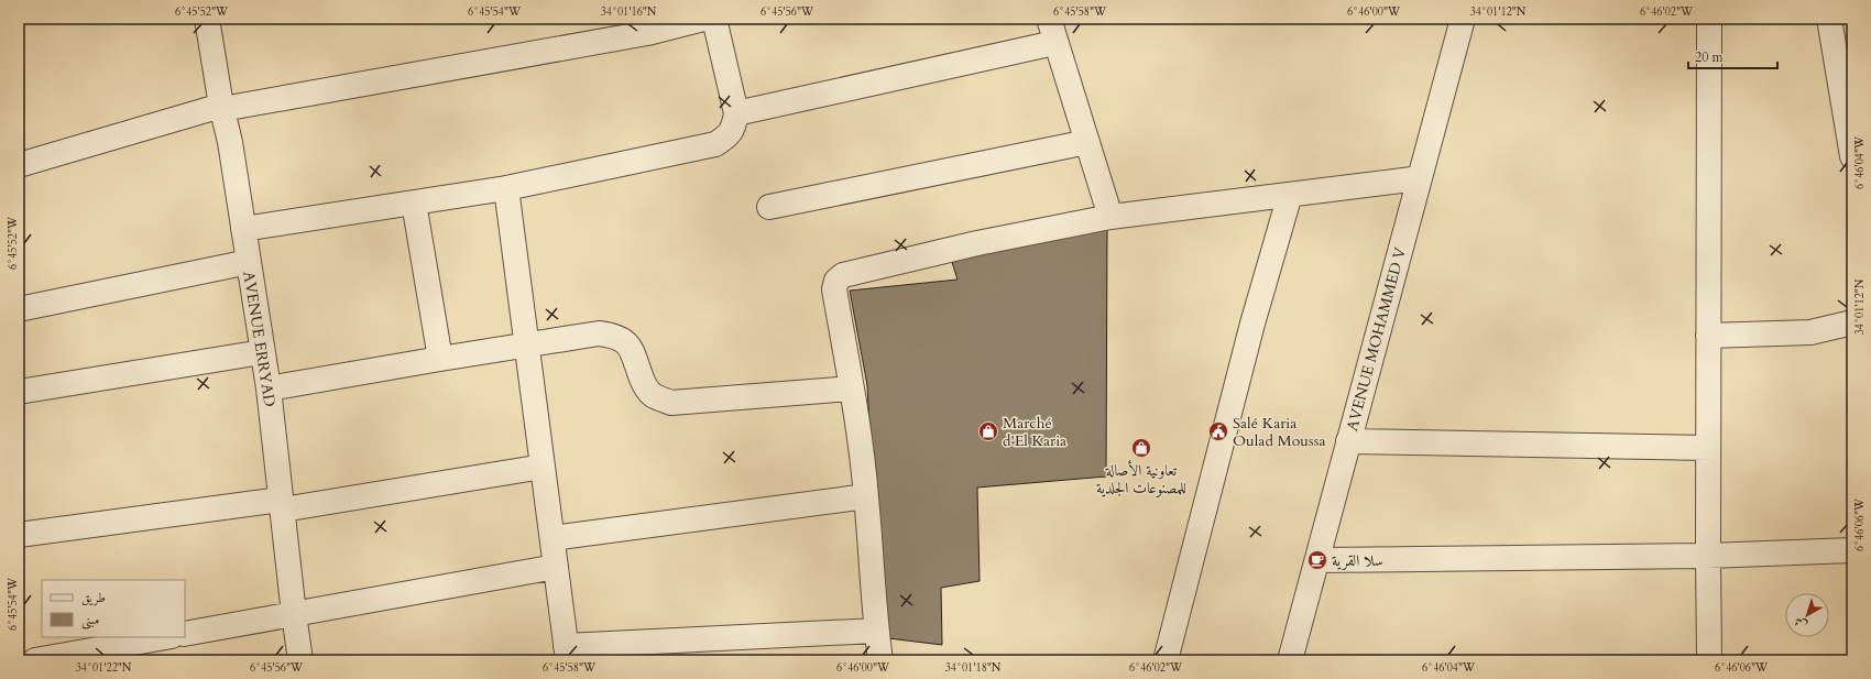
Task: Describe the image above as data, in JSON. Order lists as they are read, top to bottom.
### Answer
{
  "streets": {
    "street": ["AVENUE ERRYAD", "AVENUE MOHAMMED V"]
  },
  "places": {
    "shop": ["Marché d'El Karia", "تعاونية الأصالة للمصنوعات الجلدية"],
    "public building": ["Salé Karia Oulad Moussa"],
    "cafe": ["سلا القرية"]
  },
  "legend": ["طريق", "مبنى"],
  "scale_bar": "20 m",
  "north": "bottom left",
  "coordinates": [
    "6°45'52\"W",
    "6°45'54\"W",
    "34°01'16\"N",
    "6°45'56\"W",
    "6°45'58\"W",
    "6°46'00\"W",
    "34°01'12\"N",
    "6°46'02\"W",
    "6°46'04\"W",
    "6°46'06\"W",
    "34°01'22\"N",
    "34°01'18\"N"
  ]
}
